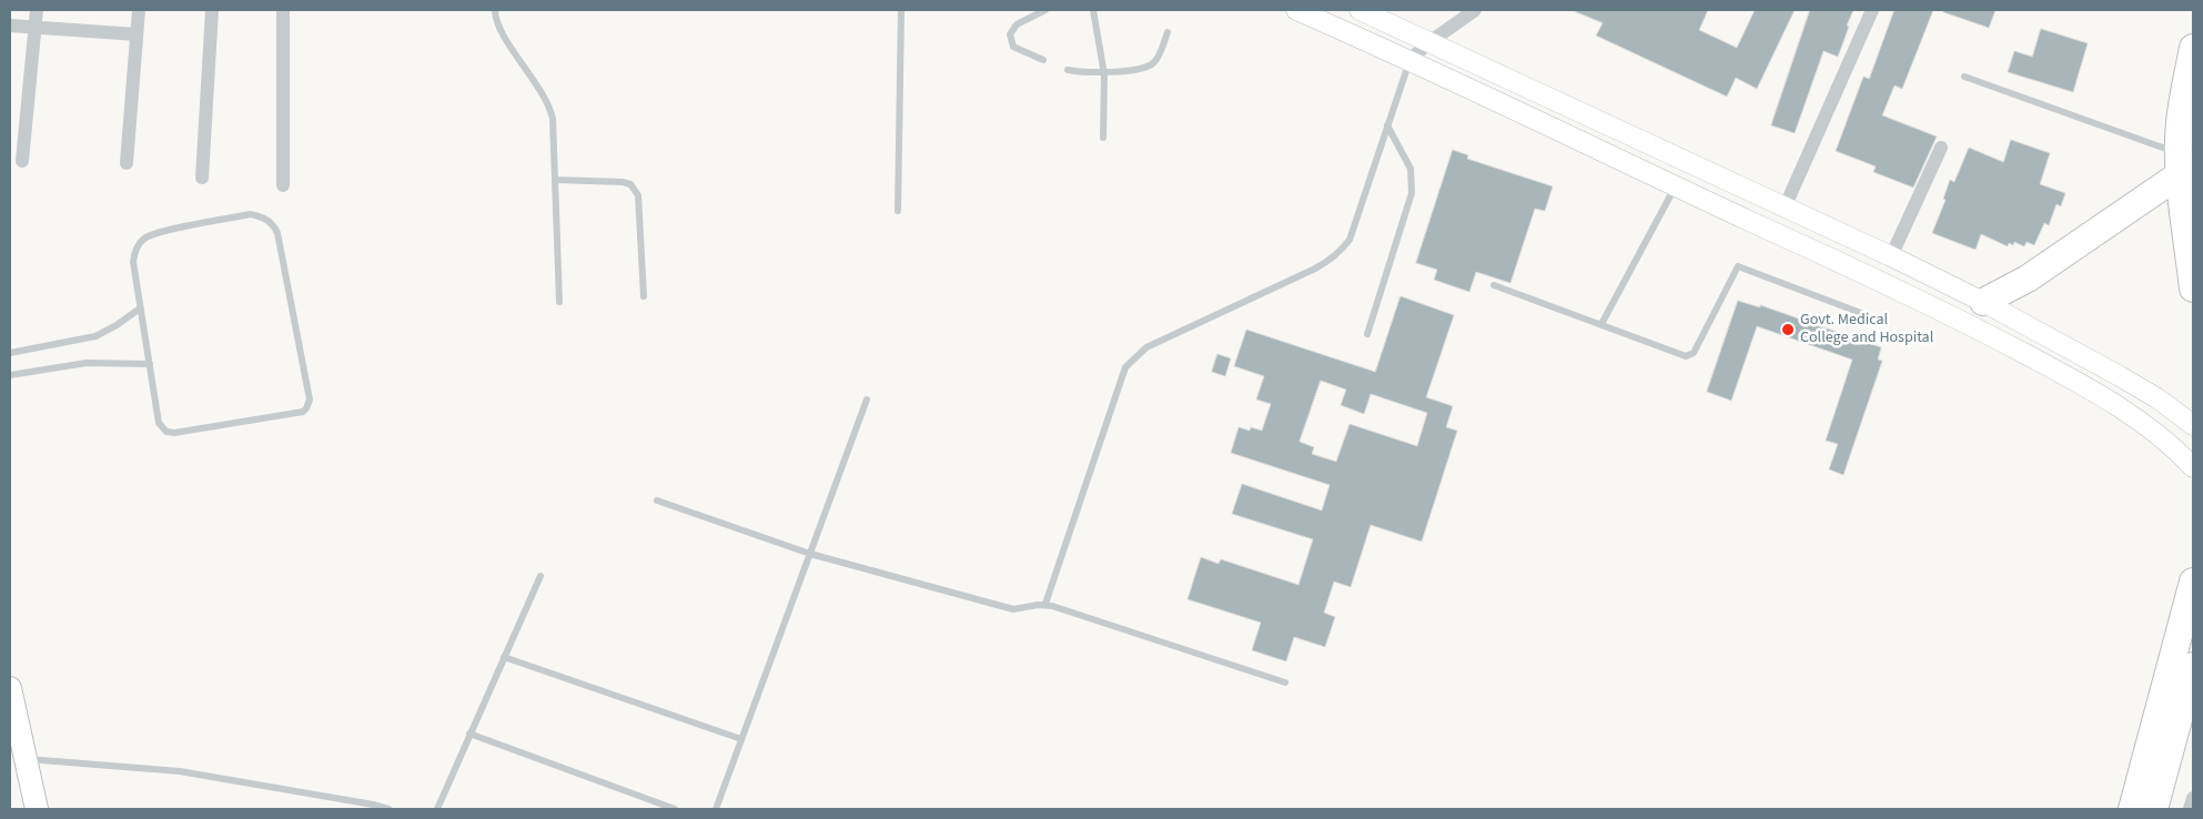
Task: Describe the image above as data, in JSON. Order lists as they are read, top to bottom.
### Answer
{
  "places": ["Govt. Medical College and Hospital"]
}
